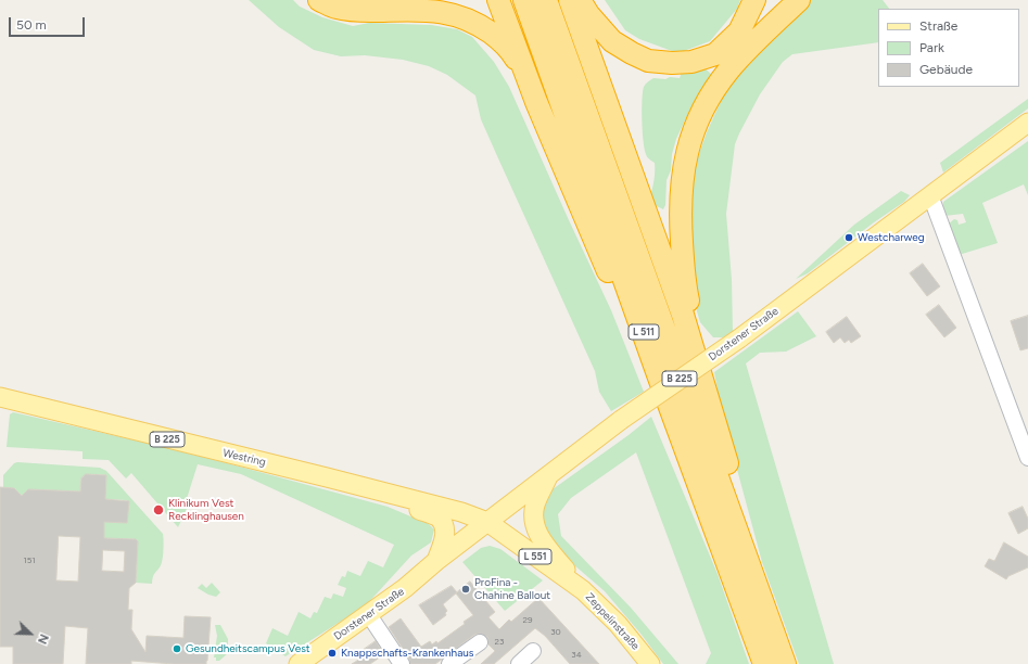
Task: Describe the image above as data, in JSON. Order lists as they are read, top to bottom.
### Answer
{
  "streets": {
    "highway": ["L 511"],
    "main road": [
      "Dorstener Straße",
      "B 225",
      "Westring",
      "L 551",
      "Zeppelinstraße"
    ]
  },
  "crossings": [
    ["Dorstener Straße", "B 225"],
    ["Dorstener Straße", "Westring"],
    ["Dorstener Straße", "Zeppelinstraße"],
    ["B 225", "Zeppelinstraße"],
    ["Westring", "Zeppelinstraße"]
  ],
  "places": [
    "Westcharweg",
    "Klinikum Vest Recklinghausen",
    "ProFina - Chahine Ballout",
    "Gesundheitscampus Vest",
    "Knappschafts-Krankenhaus"
  ],
  "house_numbers": [
    "151",
    "29",
    "30",
    "23",
    "34"
  ],
  "legend": ["Straße", "Park", "Gebäude"],
  "scale_bar": "50 m",
  "north": "bottom right"
}
